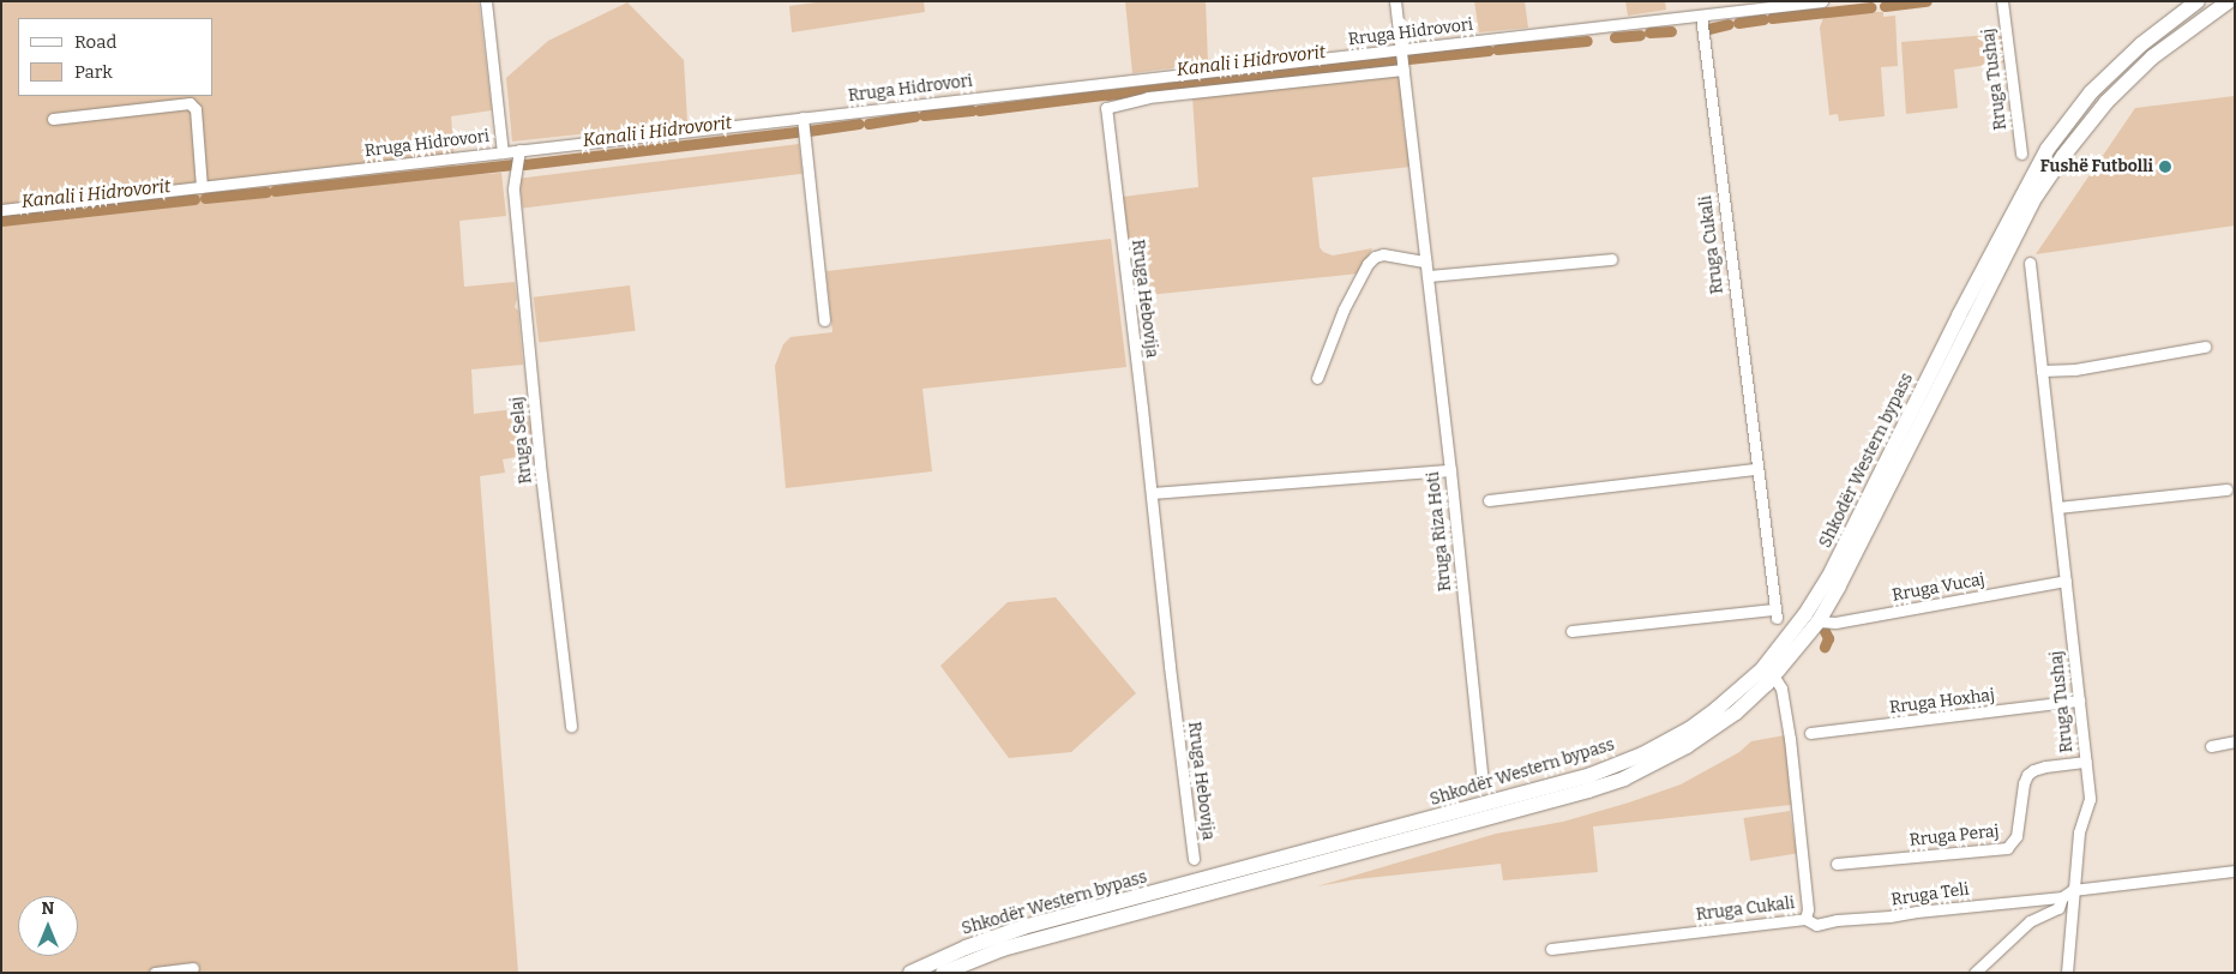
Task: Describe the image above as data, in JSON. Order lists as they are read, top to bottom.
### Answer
{
  "streets": {
    "highway": ["Shkodër Western bypass"],
    "street": [
      "Rruga Hidrovori",
      "Rruga Tushaj",
      "Rruga Cukali",
      "Rruga Hebovija",
      "Rruga Selaj",
      "Rruga Riza Hoti",
      "Rruga Vucaj",
      "Rruga Hoxhaj",
      "Rruga Peraj",
      "Rruga Teli"
    ]
  },
  "crossings": [
    ["Rruga Hidrovori", "Rruga Cukali"],
    ["Rruga Hidrovori", "Rruga Selaj"],
    ["Rruga Hidrovori", "Rruga Riza Hoti"],
    ["Rruga Tushaj", "Rruga Vucaj"],
    ["Rruga Tushaj", "Rruga Hoxhaj"],
    ["Rruga Tushaj", "Rruga Peraj"],
    ["Rruga Tushaj", "Rruga Teli"],
    ["Rruga Cukali", "Shkodër Western bypass"],
    ["Rruga Cukali", "Rruga Teli"],
    ["Rruga Hebovija", "Rruga Riza Hoti"],
    ["Shkodër Western bypass", "Rruga Vucaj"]
  ],
  "water": ["Kanali i Hidrovorit"],
  "places": ["Fushë Futbolli"],
  "legend": ["Road", "Park"],
  "north": "top"
}
